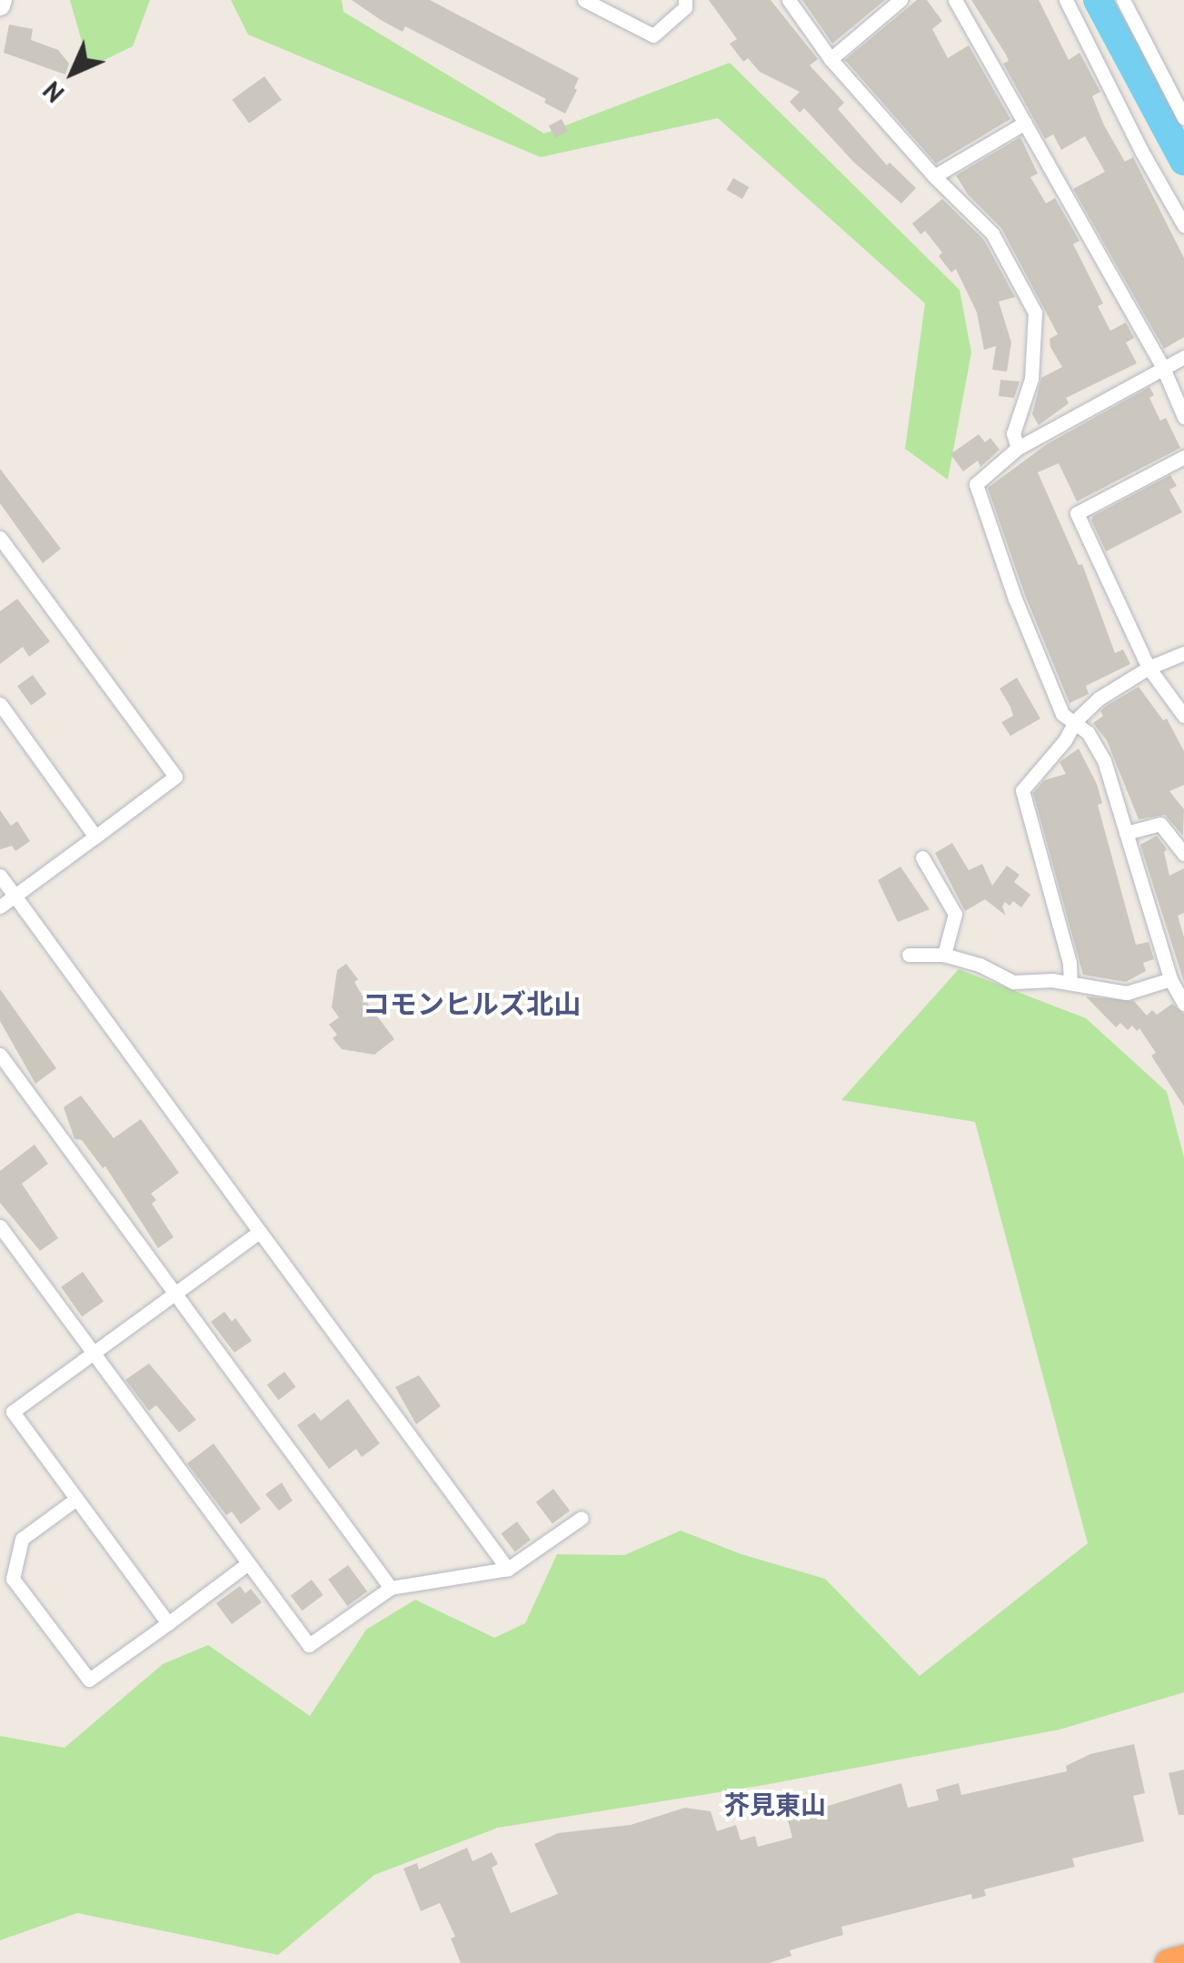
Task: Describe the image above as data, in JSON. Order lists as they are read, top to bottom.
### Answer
{
  "districts": ["コモンヒルズ北山", "芥見東山"],
  "north": "bottom left"
}
